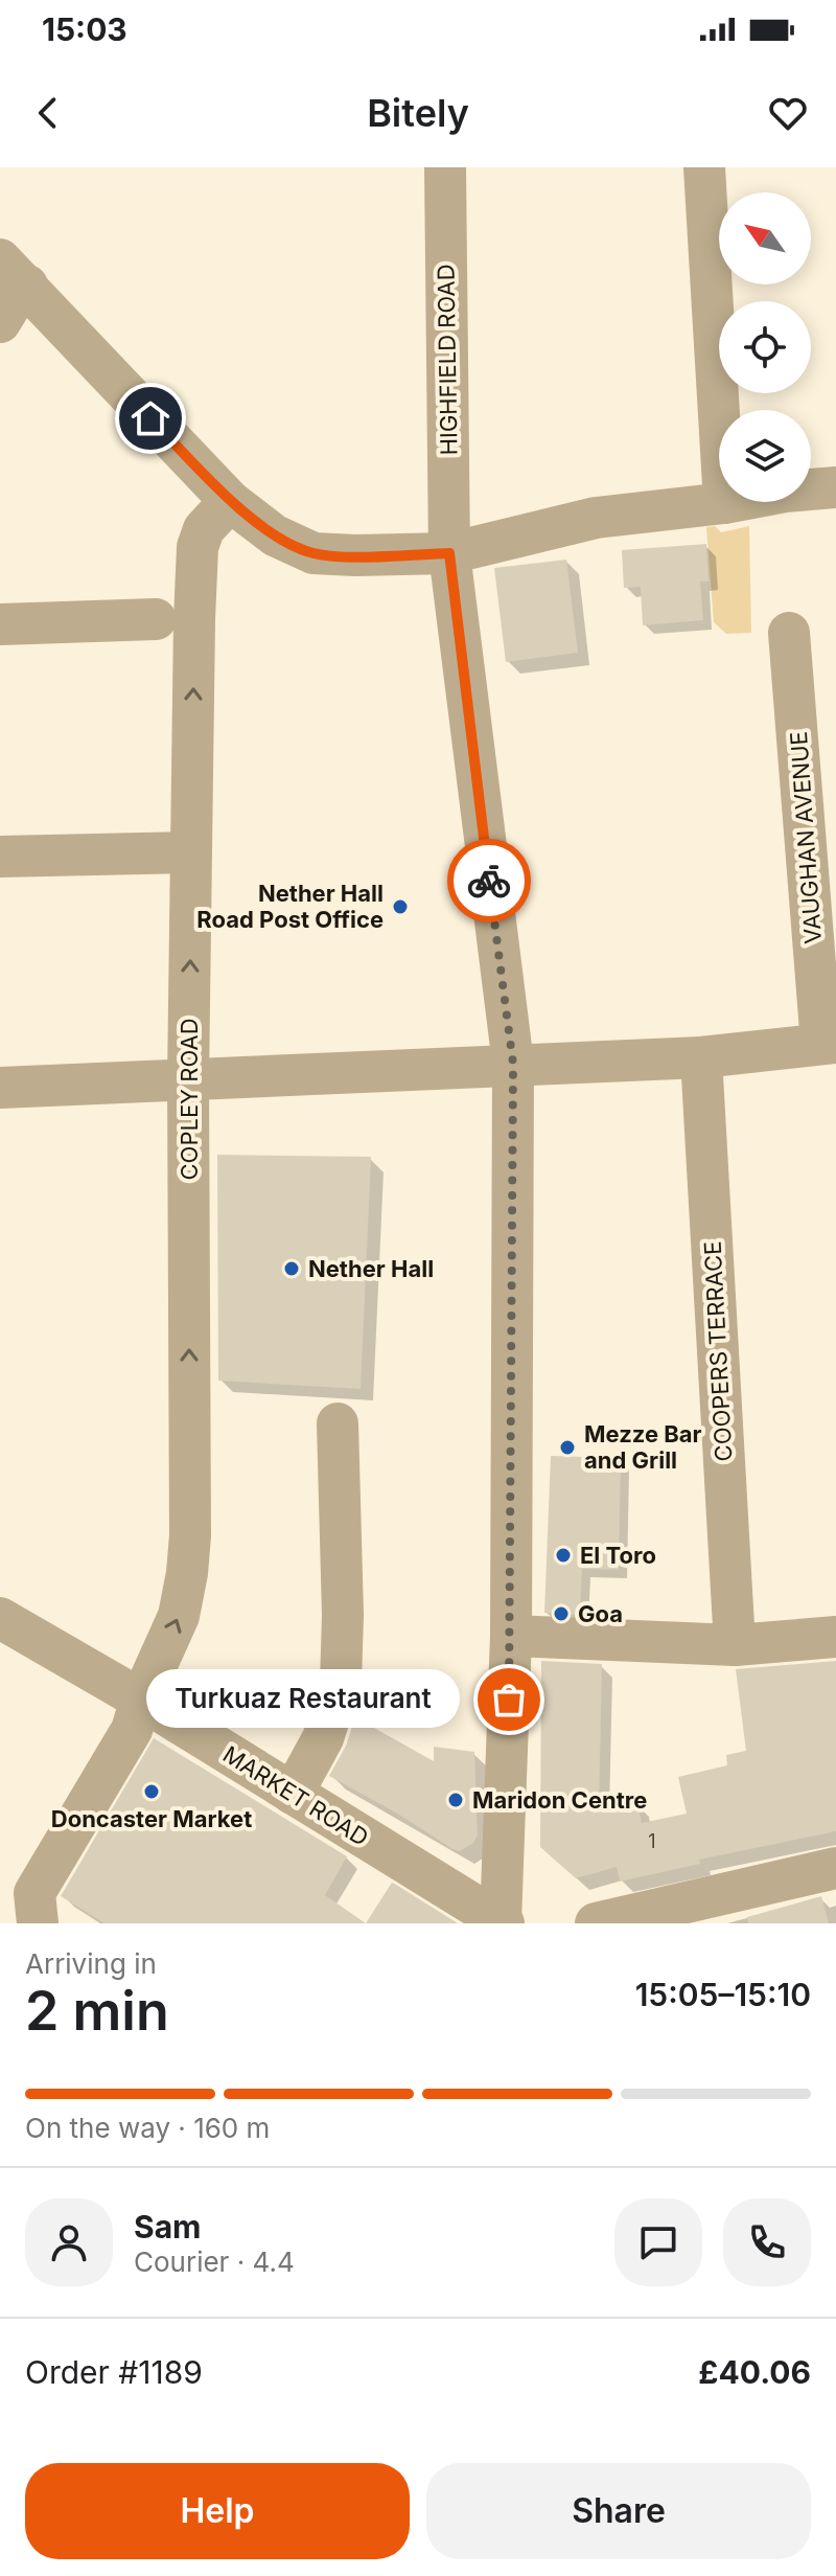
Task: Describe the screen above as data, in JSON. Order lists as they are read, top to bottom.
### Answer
{
  "streets": {
    "street": [
      "HIGHFIELD ROAD",
      "VAUGHAN AVENUE",
      "COPLEY ROAD",
      "COOPERS TERRACE",
      "MARKET ROAD"
    ]
  },
  "crossings": [
    ["HIGHFIELD ROAD", "MARKET ROAD"],
    ["COPLEY ROAD", "MARKET ROAD"]
  ],
  "places": [
    "Nether Hall Road Post Office",
    "Nether Hall",
    "Mezze Bar and Grill",
    "El Toro",
    "Goa",
    "Turkuaz Restaurant",
    "Doncaster Market",
    "Maridon Centre"
  ],
  "house_numbers": ["1"],
  "north": "top left",
  "page": {
    "status": "15:03",
    "header": "Bitely",
    "bubble": "Turkuaz Restaurant",
    "heading": ["2 min", "Arriving in", "15:05–15:10"],
    "panel": [
      "Sam",
      "Courier · 4.4",
      "Order #1189",
      "£40.06"
    ],
    "bar": "On the way · 160 m",
    "buttons": ["Help", "Share"]
  }
}
